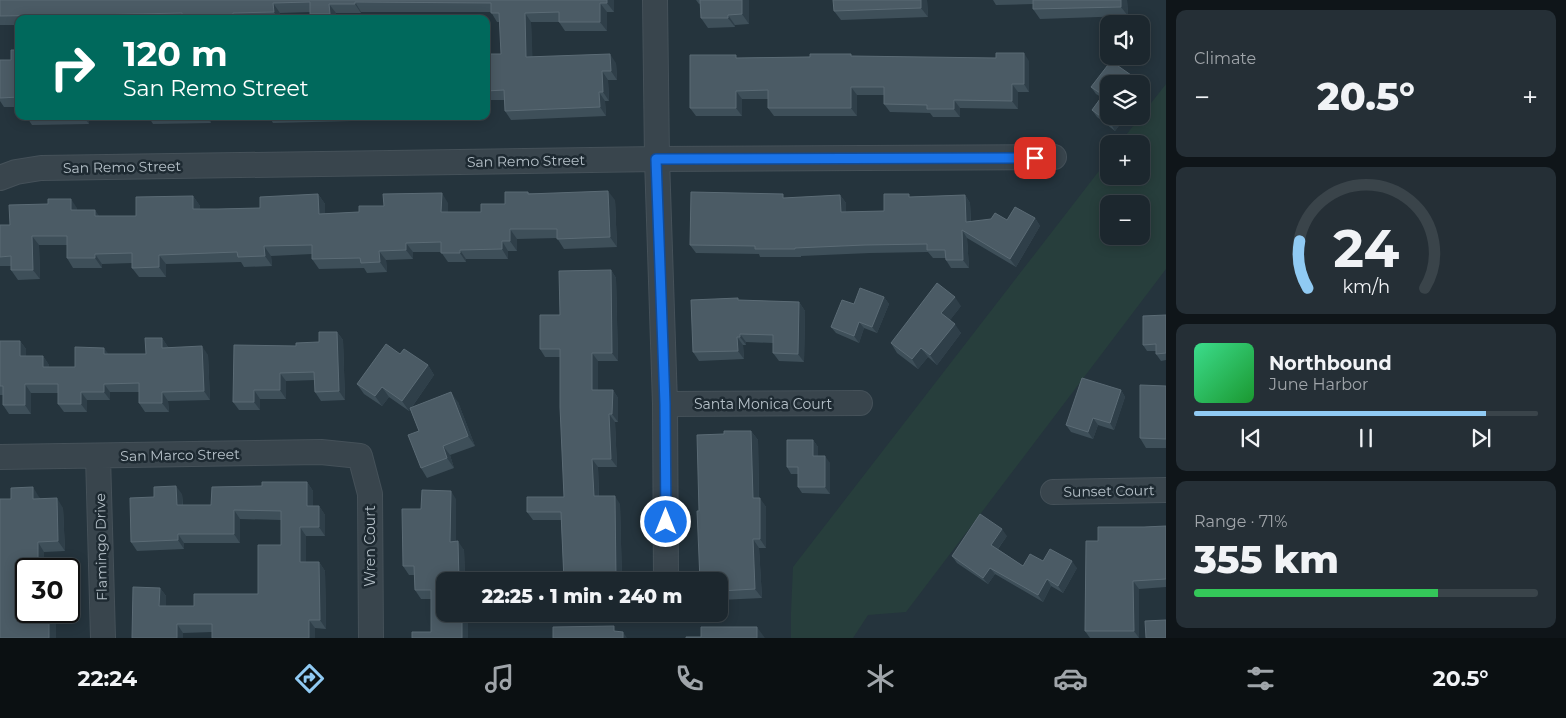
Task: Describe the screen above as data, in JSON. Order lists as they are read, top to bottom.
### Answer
{
  "streets": {
    "street": [
      "San Remo Street",
      "Santa Monica Court",
      "San Marco Street",
      "Sunset Court",
      "Wren Court",
      "Flamingo Drive"
    ]
  },
  "crossings": [
    ["San Marco Street", "Wren Court"],
    ["San Marco Street", "Flamingo Drive"]
  ],
  "page": {
    "tile": [
      "Climate",
      ["Range · 71%", "355 km"]
    ],
    "map_buttons": ["+", "−"],
    "turn": ["120 m", "San Remo Street"],
    "heat": ["−", "20.5°", "+"],
    "song": ["Northbound", "June Harbor"],
    "limit": "30",
    "trip": "22:25 · 1 min · 240 m",
    "tabs": ["22:24", "20.5°"],
    "gauge": ["24", "km/h"]
  }
}
